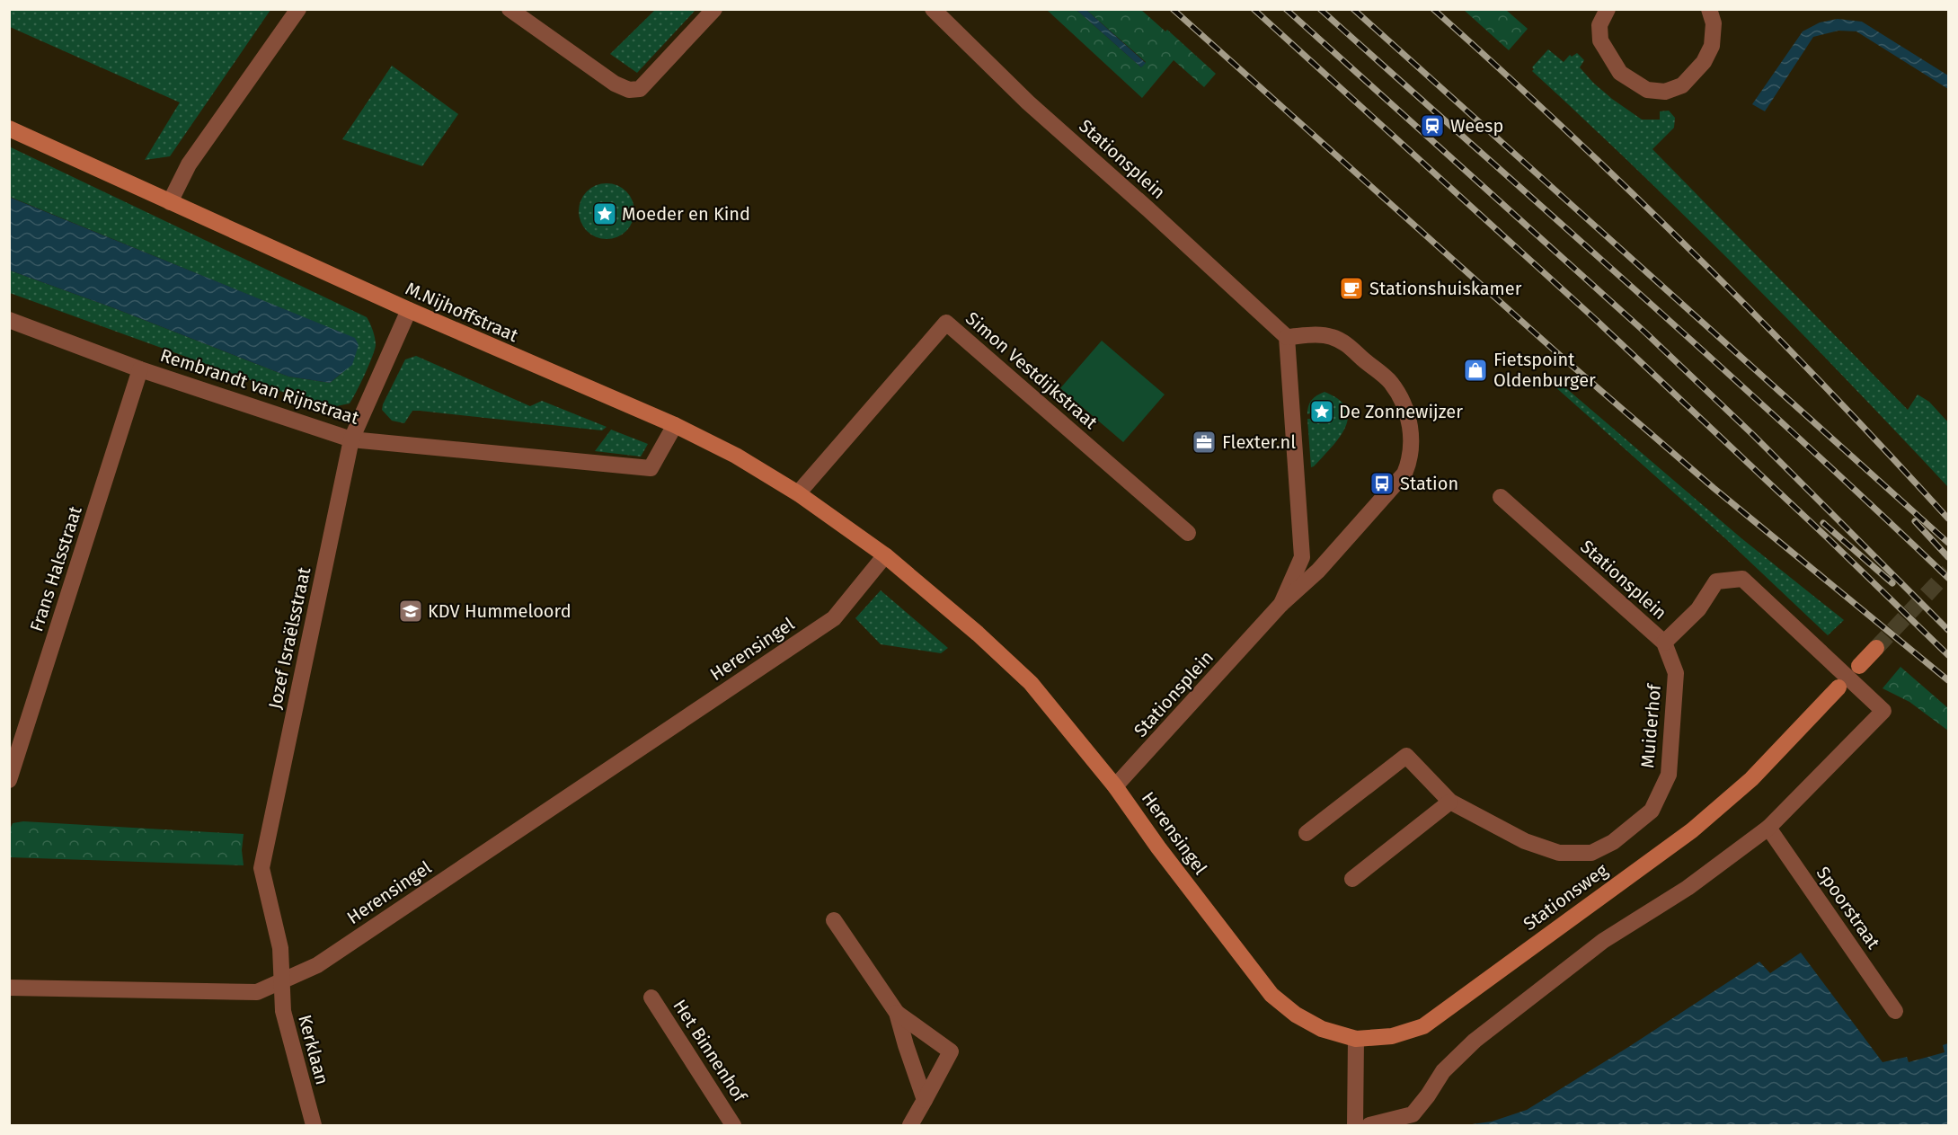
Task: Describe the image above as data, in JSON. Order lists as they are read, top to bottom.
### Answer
{
  "streets": {
    "main road": ["M.Nijhoffstraat", "Herensingel", "Stationsweg"],
    "street": [
      "Stationsplein",
      "Simon Vestdijkstraat",
      "Rembrandt van Rijnstraat",
      "Frans Halsstraat",
      "Jozef Israëlsstraat",
      "Muiderhof",
      "Spoorstraat",
      "Kerklaan",
      "Het Binnenhof"
    ]
  },
  "crossings": [
    ["Stationsplein", "Herensingel"],
    ["Stationsplein", "Muiderhof"],
    ["Stationsplein", "Spoorstraat"],
    ["M.Nijhoffstraat", "Simon Vestdijkstraat"],
    ["M.Nijhoffstraat", "Rembrandt van Rijnstraat"],
    ["M.Nijhoffstraat", "Jozef Israëlsstraat"],
    ["M.Nijhoffstraat", "Herensingel"],
    ["Rembrandt van Rijnstraat", "Frans Halsstraat"],
    ["Rembrandt van Rijnstraat", "Jozef Israëlsstraat"],
    ["Jozef Israëlsstraat", "Herensingel"],
    ["Jozef Israëlsstraat", "Kerklaan"],
    ["Herensingel", "Stationsweg"],
    ["Herensingel", "Kerklaan"]
  ],
  "places": {
    "station": ["Weesp"],
    "place": ["Moeder en Kind", "De Zonnewijzer"],
    "cafe": ["Stationshuiskamer"],
    "shop": ["Fietspoint Oldenburger"],
    "office": ["Flexter.nl"],
    "bus stop": ["Station"],
    "school or university": ["KDV Hummeloord"]
  }
}
